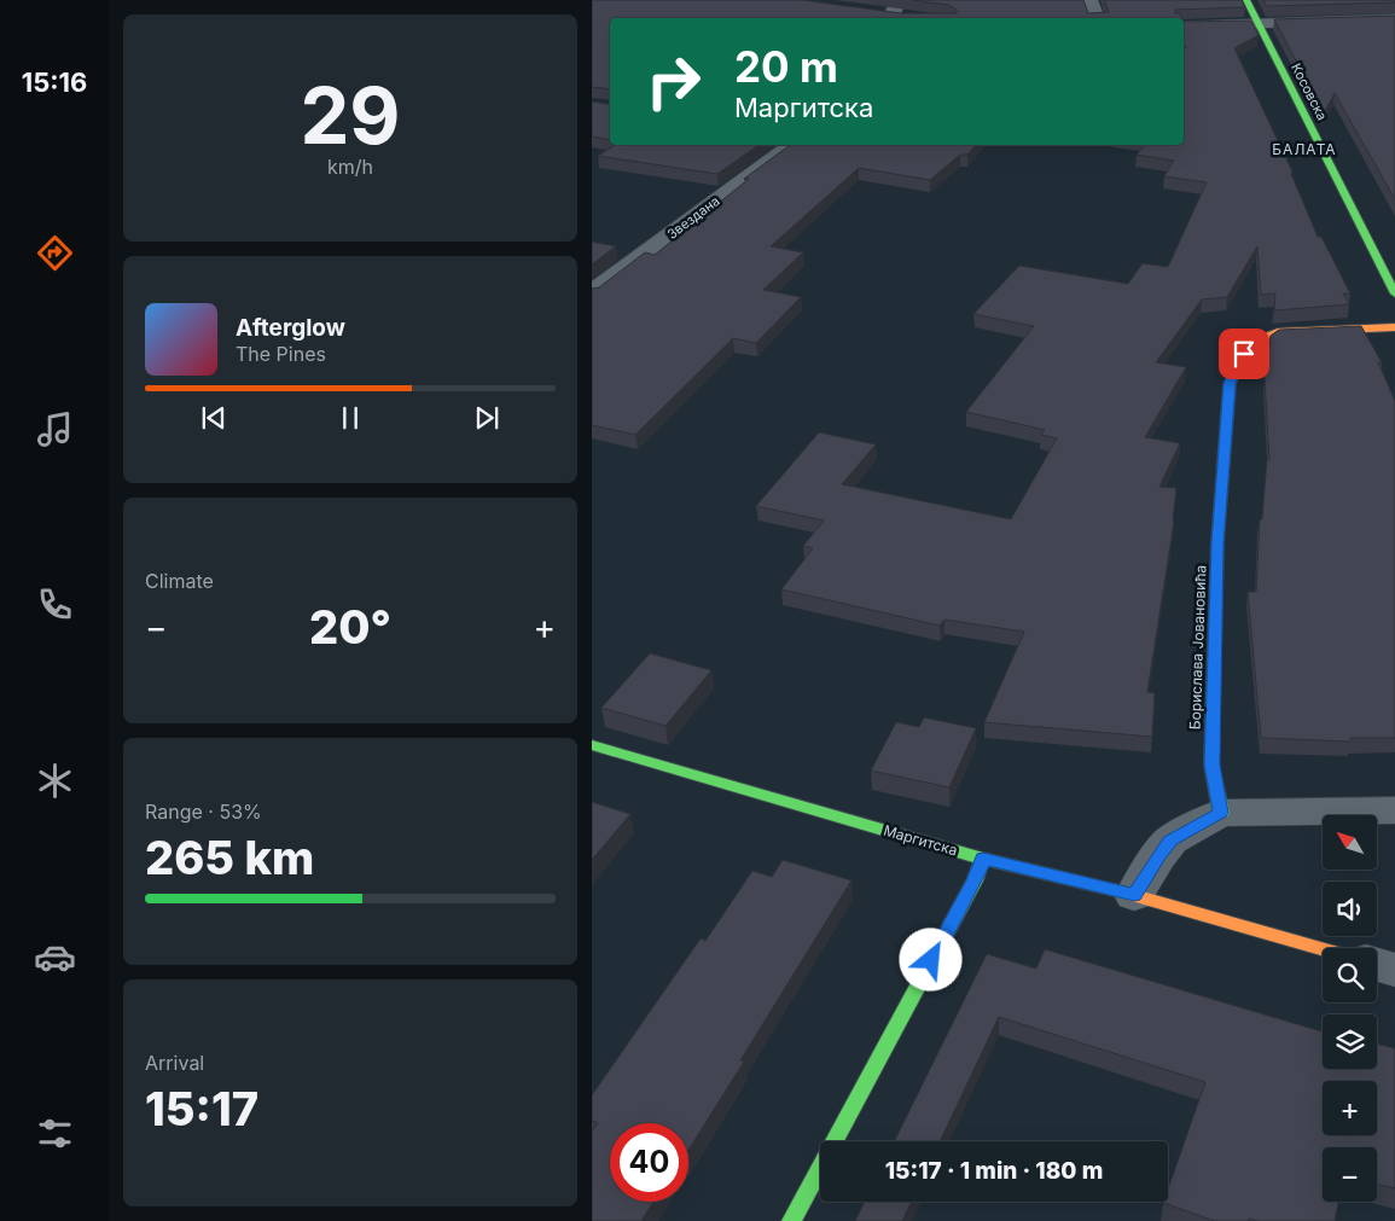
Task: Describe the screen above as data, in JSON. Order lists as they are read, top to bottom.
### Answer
{
  "streets": {
    "street": [
      "Косовска",
      "Звездана",
      "Борислава Јовановића",
      "Маргитска"
    ]
  },
  "districts": ["БАЛАТА"],
  "north": "top left",
  "page": {
    "tabs": "15:16",
    "tile": [
      ["29", "km/h"],
      "Climate",
      ["Range · 53%", "265 km"],
      ["Arrival", "15:17"]
    ],
    "turn": ["20 m", "Маргитска"],
    "song": ["Afterglow", "The Pines"],
    "heat": ["−", "20°", "+"],
    "map_buttons": ["+", "−"],
    "limit": "40",
    "trip": "15:17 · 1 min · 180 m"
  }
}
